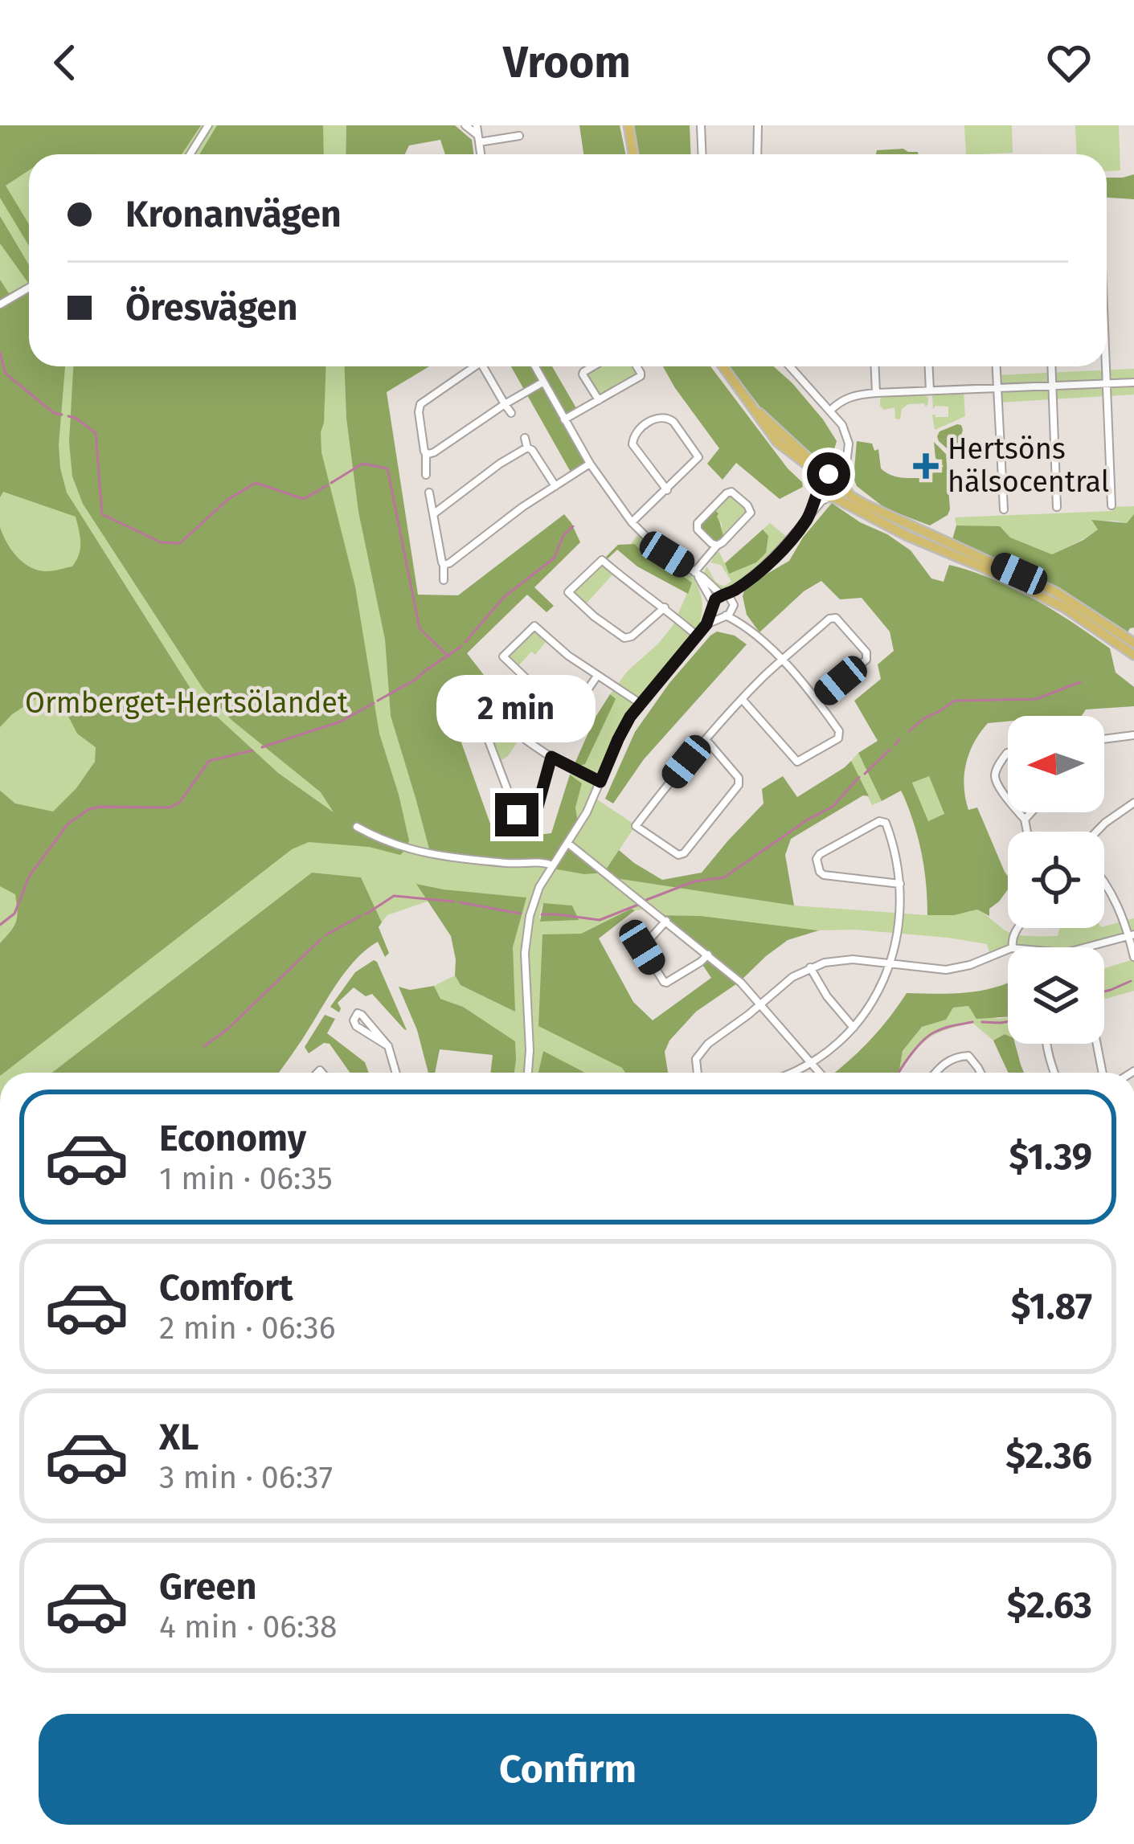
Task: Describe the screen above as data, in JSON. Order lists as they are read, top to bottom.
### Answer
{
  "parks": ["Ormberget-Hertsölandet"],
  "places": {
    "health": ["Hertsöns hälsocentral"]
  },
  "north": "left",
  "page": {
    "header": "Vroom",
    "banner": ["Kronanvägen", "Öresvägen"],
    "bubble": "2 min",
    "list": [
      {
        "name": "Economy",
        "note": "1 min · 06:35",
        "value": "$1.39"
      },
      {
        "name": "Comfort",
        "note": "2 min · 06:36",
        "value": "$1.87"
      },
      {
        "name": "XL",
        "note": "3 min · 06:37",
        "value": "$2.36"
      },
      {
        "name": "Green",
        "note": "4 min · 06:38",
        "value": "$2.63"
      }
    ],
    "buttons": "Confirm"
  }
}
